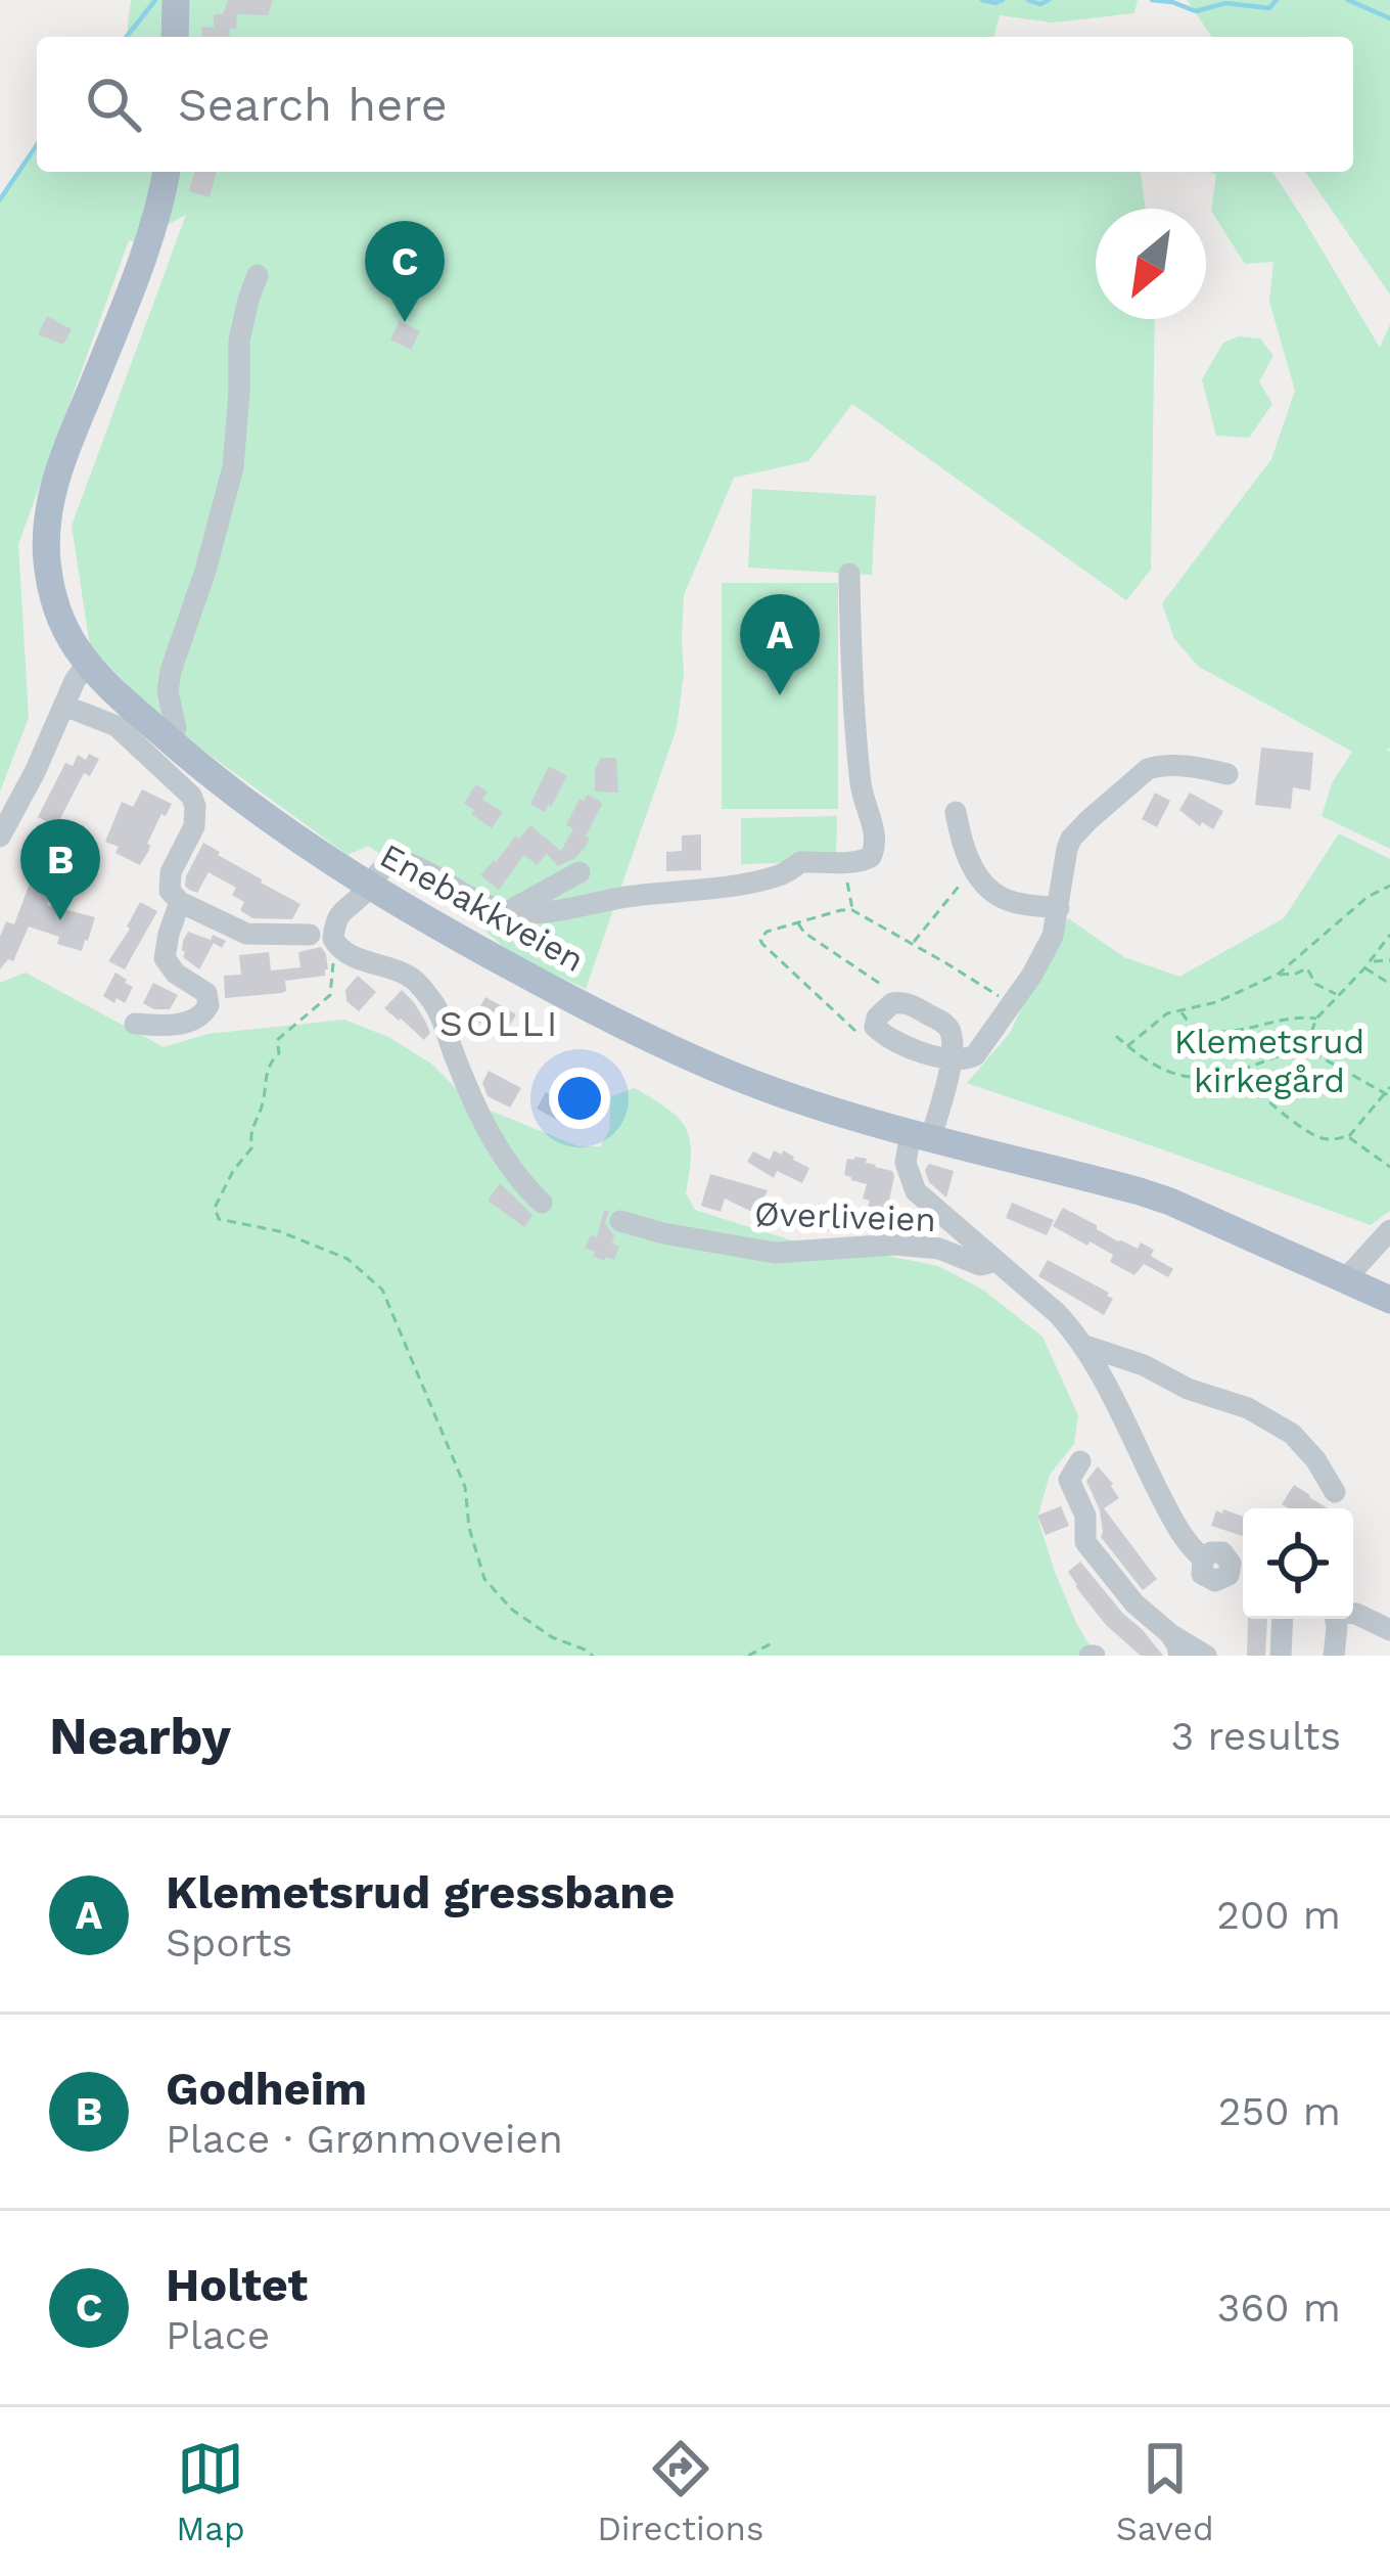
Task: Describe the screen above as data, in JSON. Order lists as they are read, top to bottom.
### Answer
{
  "streets": {
    "main road": ["Enebakkveien"],
    "street": ["Øverliveien"]
  },
  "crossings": [
    ["Enebakkveien", "Øverliveien"]
  ],
  "districts": ["SOLLI"],
  "parks": ["Klemetsrud kirkegård"],
  "north": "bottom left",
  "page": {
    "search": "Search here",
    "pins": ["C", "A", "B"],
    "heading": ["Nearby", "3 results"],
    "list": [
      {
        "mark": "A",
        "name": "Klemetsrud gressbane",
        "note": "Sports",
        "value": "200 m"
      },
      {
        "mark": "B",
        "name": "Godheim",
        "note": "Place · Grønmoveien",
        "value": "250 m"
      },
      {
        "mark": "C",
        "name": "Holtet",
        "note": "Place",
        "value": "360 m"
      }
    ],
    "nav": ["Map", "Directions", "Saved"]
  }
}
